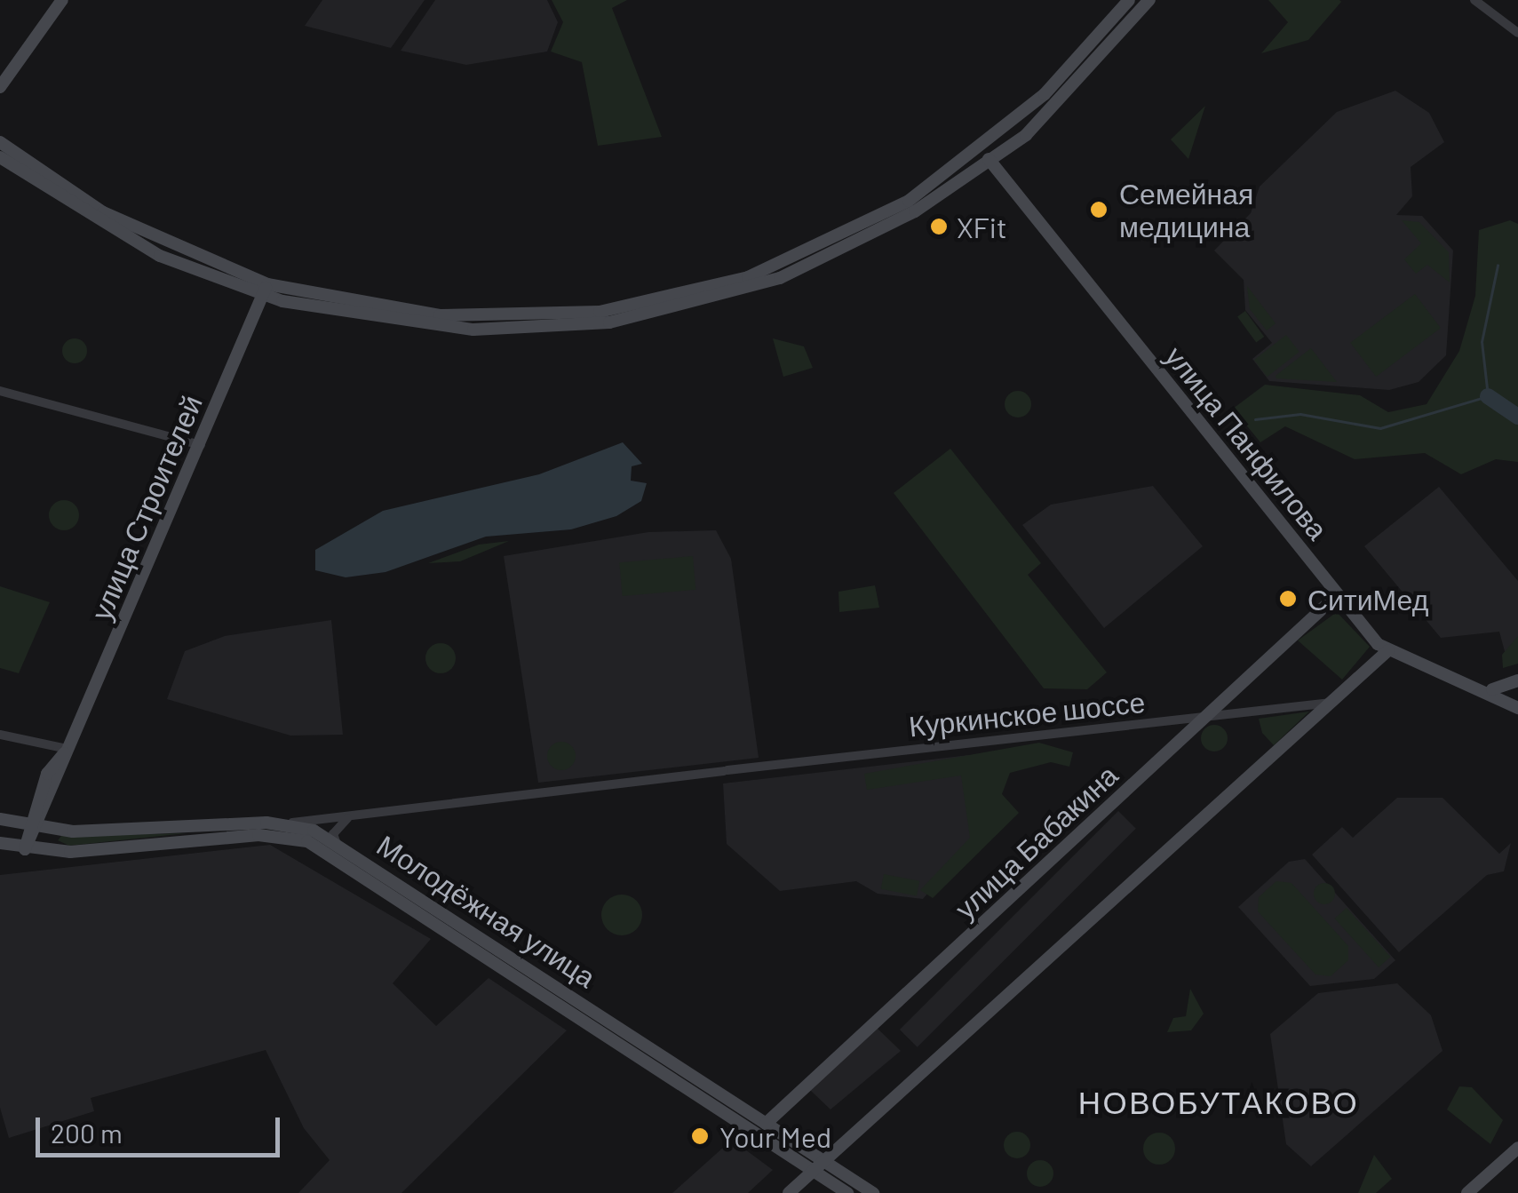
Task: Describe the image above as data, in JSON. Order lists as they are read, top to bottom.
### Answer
{
  "streets": {
    "main road": [
      "улица Панфилова",
      "улица Строителей",
      "улица Бабакина",
      "Молодёжная улица"
    ],
    "street": ["Куркинское шоссе"]
  },
  "crossings": [
    ["улица Панфилова", "улица Бабакина"],
    ["улица Строителей", "Молодёжная улица"],
    ["Куркинское шоссе", "улица Бабакина"],
    ["Куркинское шоссе", "Молодёжная улица"],
    ["улица Бабакина", "Молодёжная улица"]
  ],
  "districts": ["НОВОБУТАКОВО"],
  "places": [
    "Семейная медицина",
    "XFit",
    "СитиМед",
    "Your Med"
  ],
  "scale_bar": "200 m"
}
